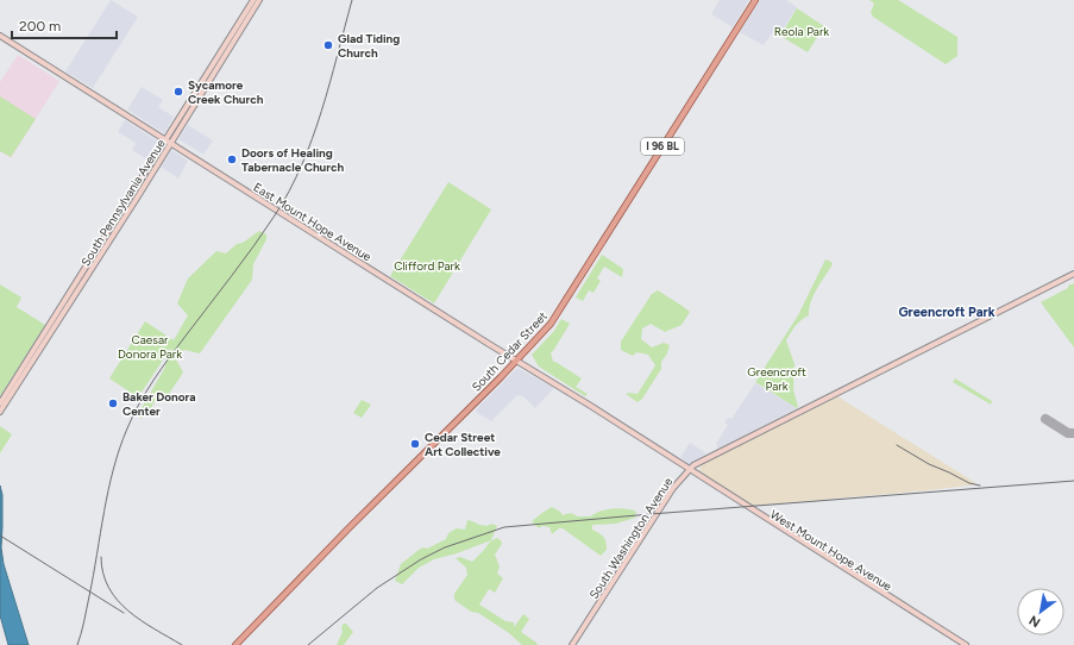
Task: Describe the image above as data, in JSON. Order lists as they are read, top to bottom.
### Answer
{
  "streets": {
    "main road": ["I 96 BL", "South Cedar Street"],
    "street": [
      "South Pennsylvania Avenue",
      "East Mount Hope Avenue",
      "South Washington Avenue",
      "West Mount Hope Avenue"
    ]
  },
  "crossings": [
    ["South Pennsylvania Avenue", "East Mount Hope Avenue"],
    ["East Mount Hope Avenue", "South Cedar Street"],
    ["East Mount Hope Avenue", "South Washington Avenue"],
    ["East Mount Hope Avenue", "West Mount Hope Avenue"],
    ["South Washington Avenue", "West Mount Hope Avenue"]
  ],
  "districts": ["Greencroft Park"],
  "parks": [
    "Reola Park",
    "Clifford Park",
    "Caesar Donora Park",
    "Greencroft Park"
  ],
  "places": [
    "Glad Tiding Church",
    "Sycamore Creek Church",
    "Doors of Healing Tabernacle Church",
    "Baker Donora Center",
    "Cedar Street Art Collective"
  ],
  "scale_bar": "200 m",
  "north": "bottom left"
}
